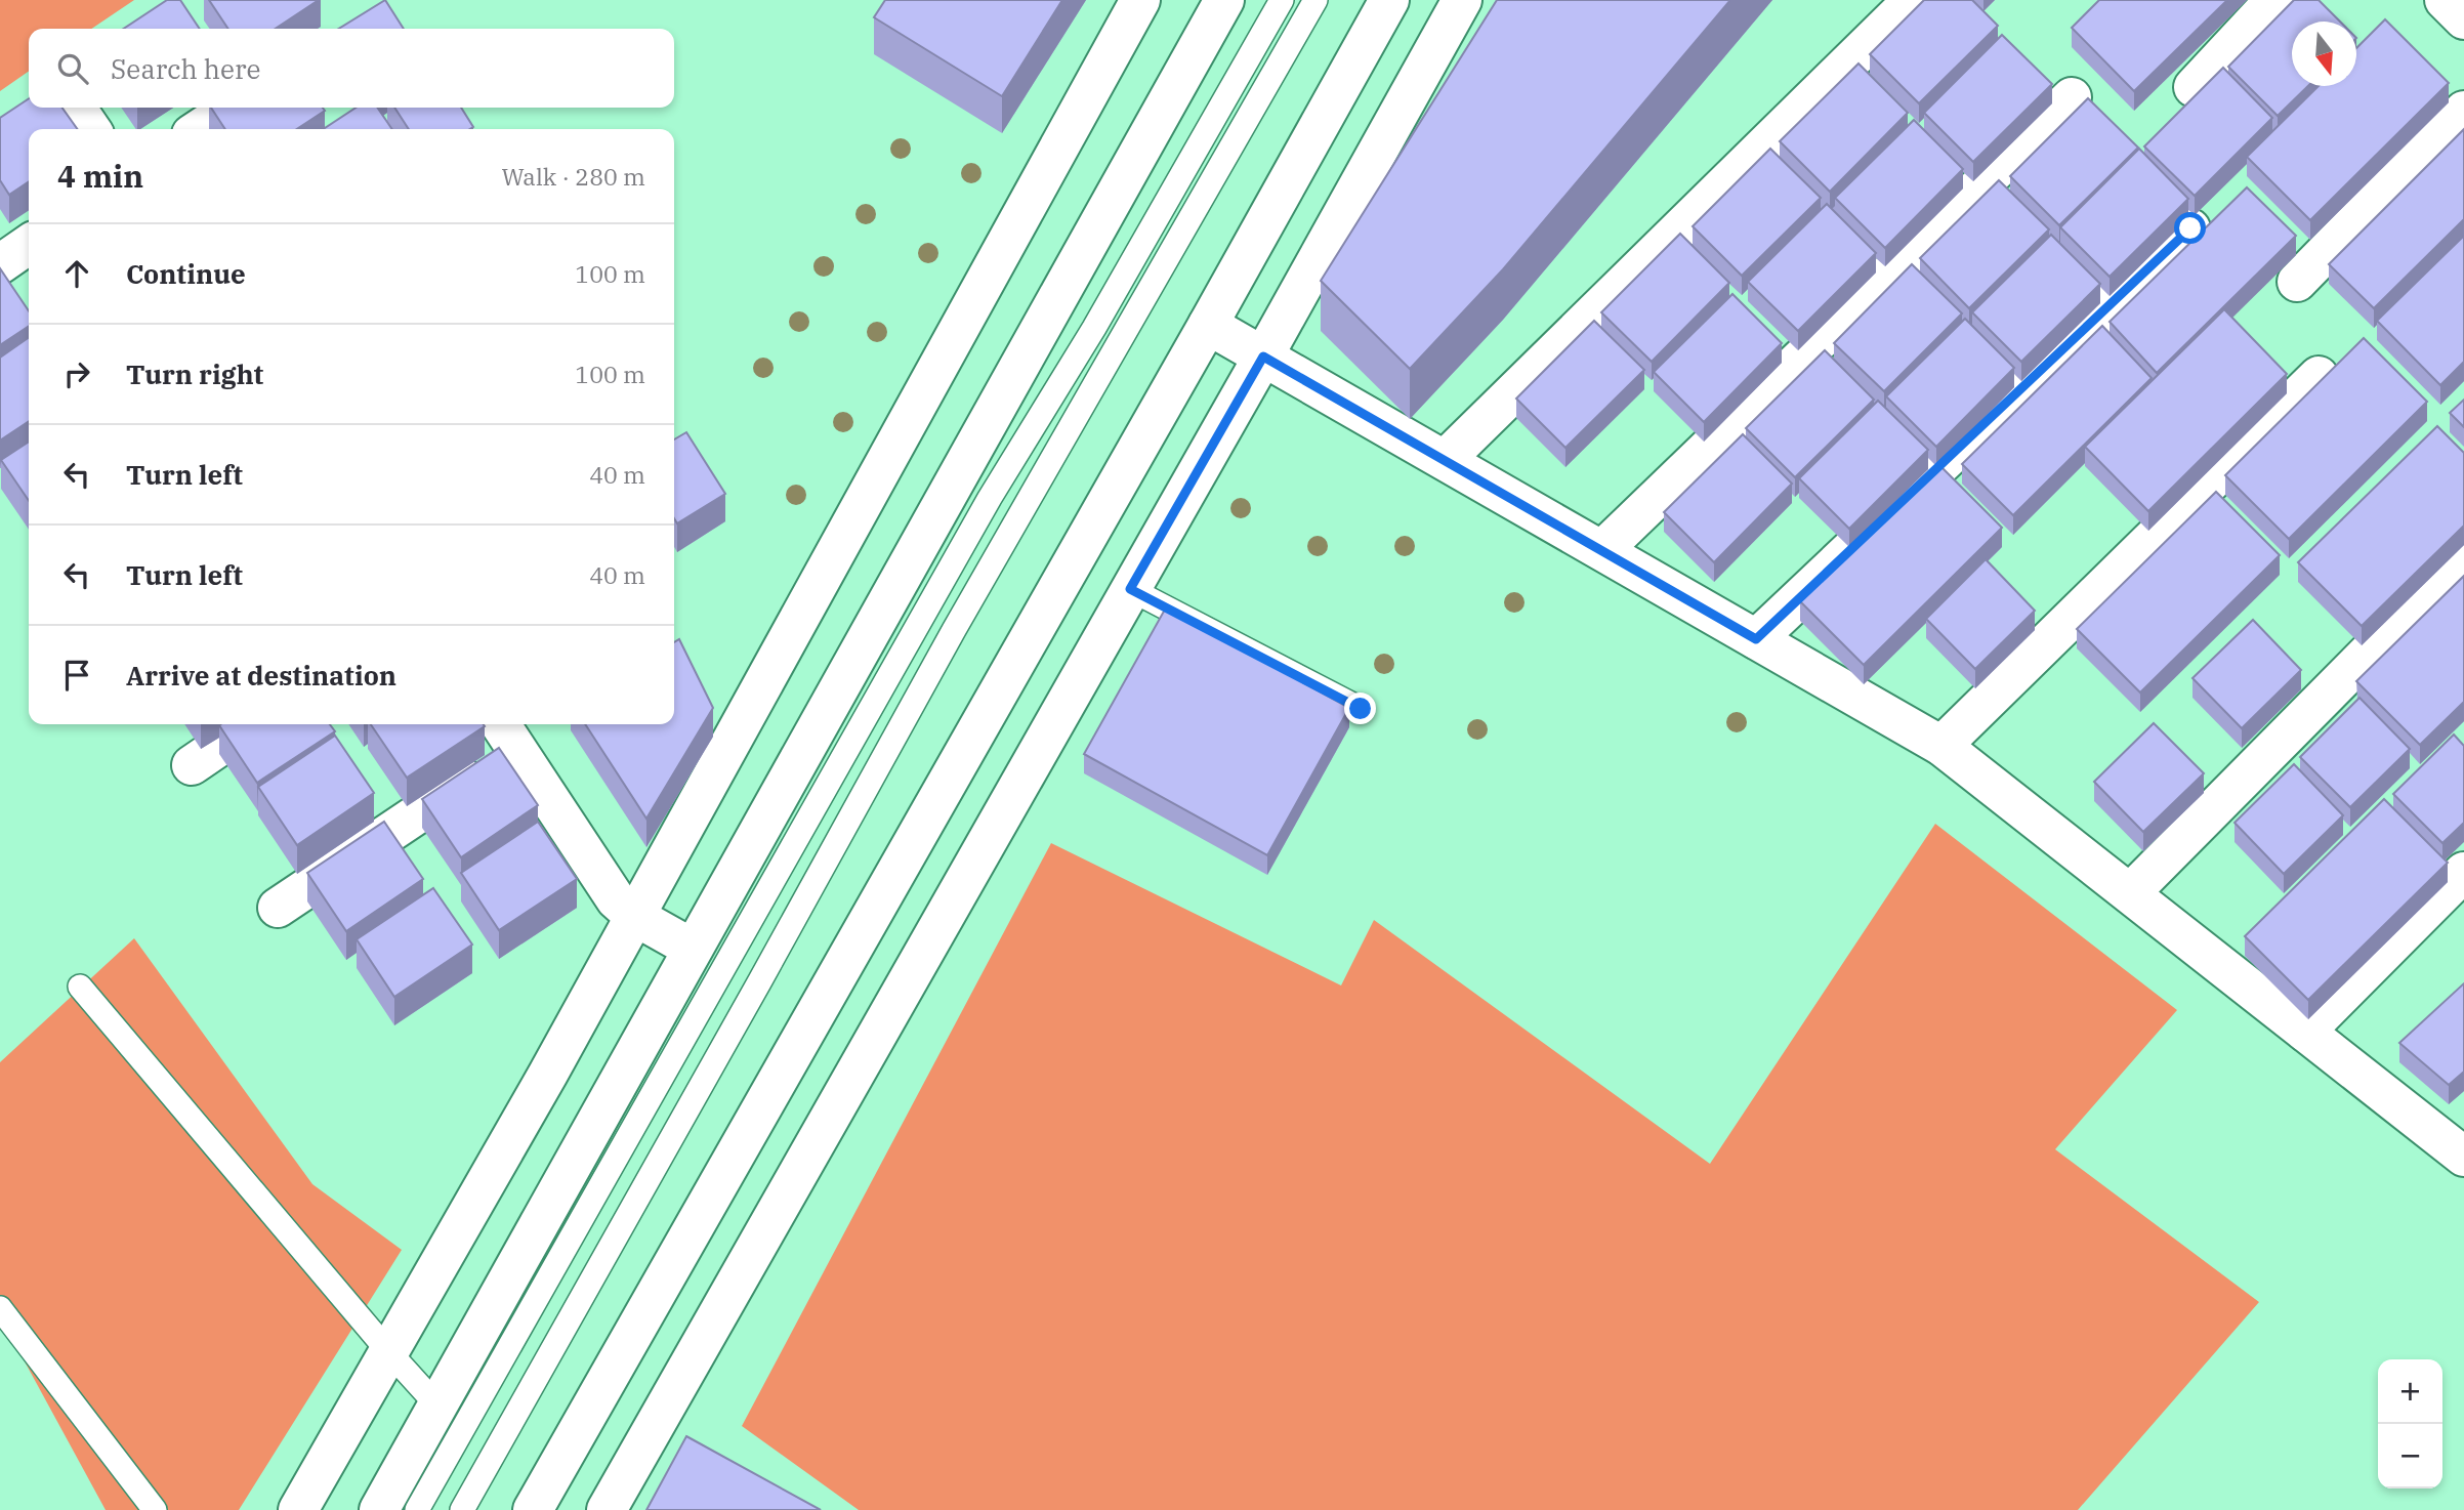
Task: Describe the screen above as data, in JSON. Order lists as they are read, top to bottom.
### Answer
{
  "north": "bottom",
  "page": {
    "search": "Search here",
    "heading": ["4 min", "Walk · 280 m"],
    "list": [
      ["Continue", "100 m"],
      ["Turn right", "100 m"],
      ["Turn left", "40 m"],
      ["Turn left", "40 m"],
      "Arrive at destination"
    ],
    "map_buttons": ["+", "−"]
  }
}
